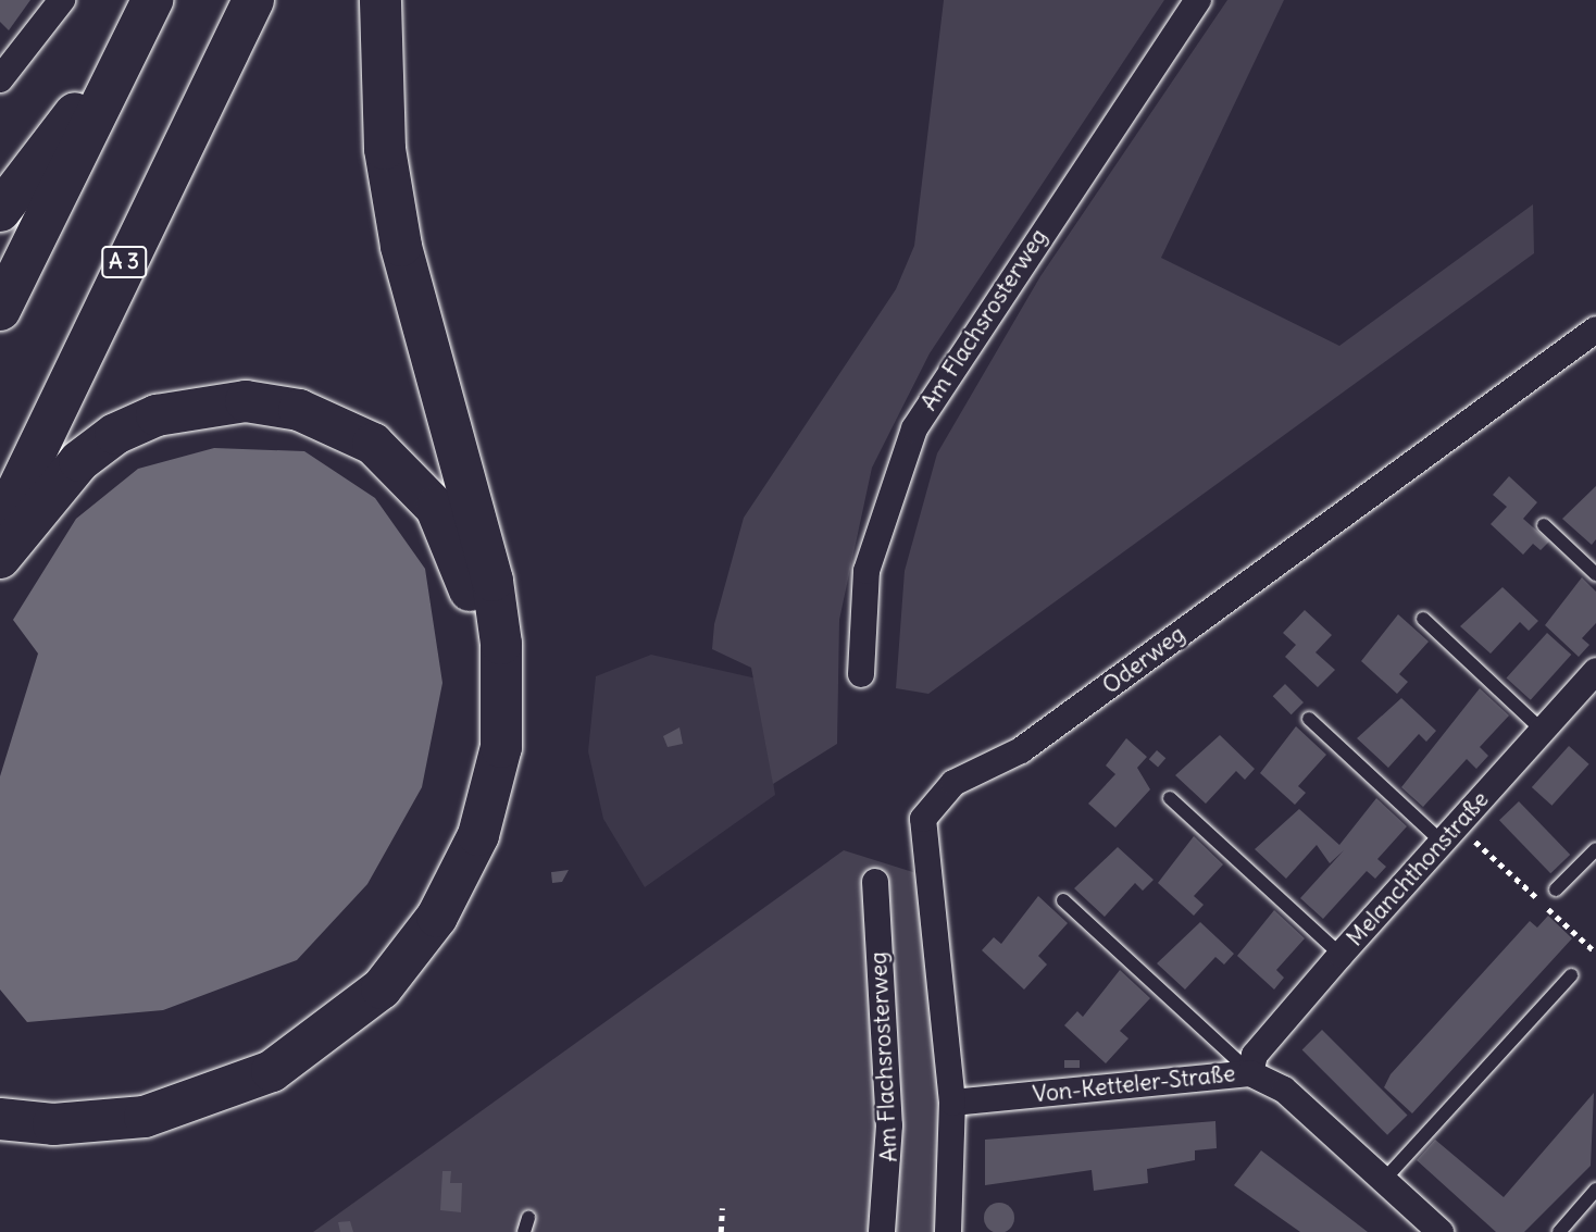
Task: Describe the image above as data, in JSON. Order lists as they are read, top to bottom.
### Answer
{
  "streets": {
    "highway": ["A 3"],
    "street": [
      "Am Flachsrosterweg",
      "Oderweg",
      "Melanchthonstraße",
      "Von-Ketteler-Straße"
    ]
  },
  "crossings": [
    ["Oderweg", "Von-Ketteler-Straße"],
    ["Melanchthonstraße", "Von-Ketteler-Straße"]
  ]
}
